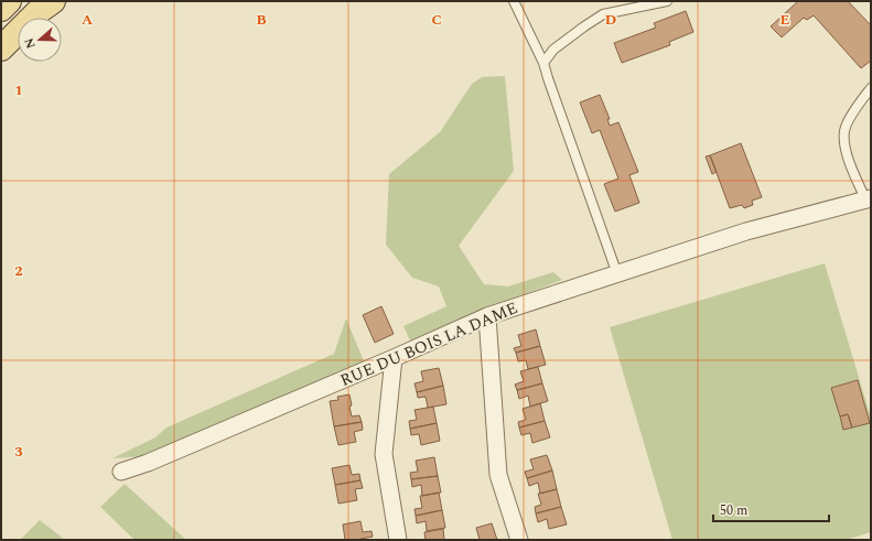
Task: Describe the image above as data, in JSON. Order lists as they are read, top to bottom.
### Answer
{
  "streets": {
    "street": ["RUE DU BOIS LA DAME"]
  },
  "scale_bar": "50 m",
  "north": "left",
  "grid": {
    "columns": [
      "A",
      "B",
      "C",
      "D",
      "E"
    ],
    "rows": ["1", "2", "3"]
  }
}
